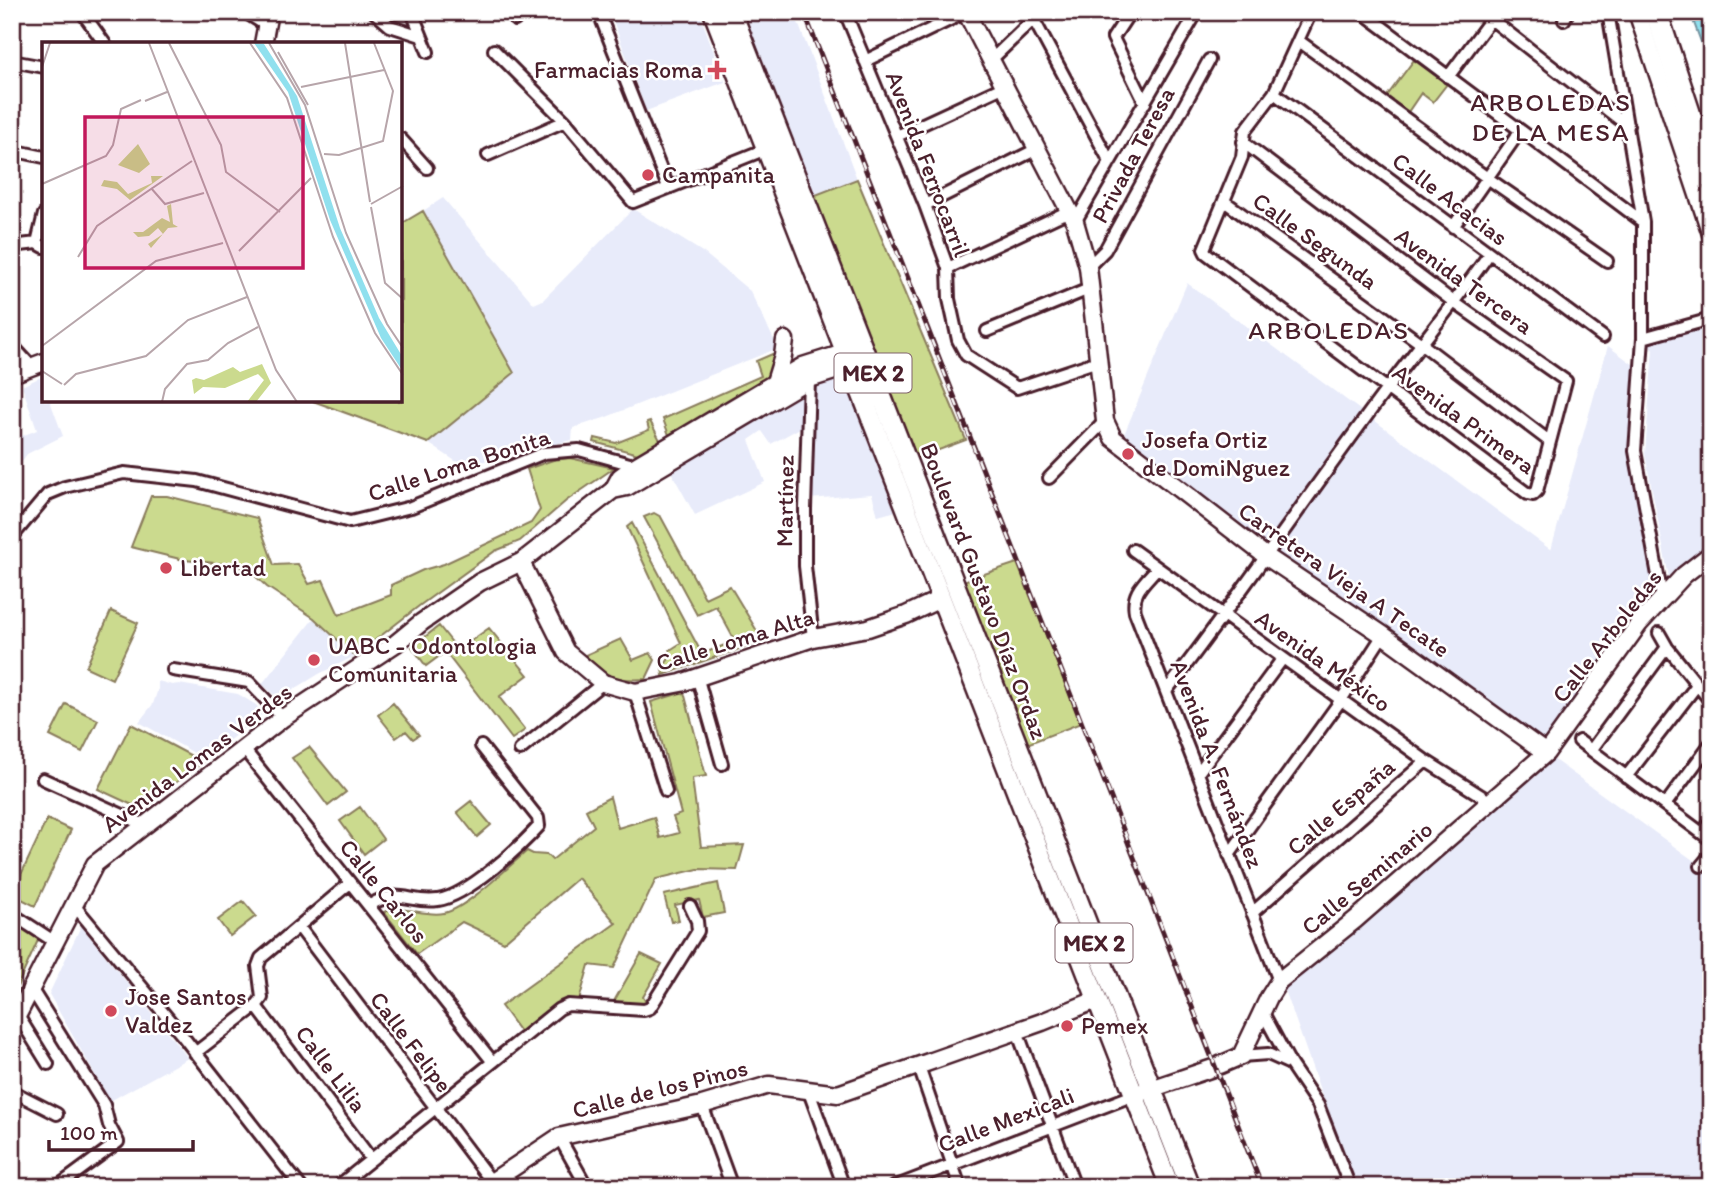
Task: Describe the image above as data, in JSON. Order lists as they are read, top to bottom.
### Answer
{
  "streets": {
    "main road": ["MEX 2", "Boulevard Gustavo Díaz Ordaz"],
    "street": [
      "Privada Teresa",
      "Avenida Ferrocarril",
      "Calle Acacias",
      "Calle Segunda",
      "Avenida Tercera",
      "Avenida Primera",
      "Calle Loma Bonita",
      "Martínez",
      "Carretera Vieja A Tecate",
      "Calle Arboledas",
      "Calle Loma Alta",
      "Avenida México",
      "Avenida Lomas Verdes",
      "Avenida A. Fernández",
      "Calle España",
      "Calle Seminario",
      "Calle Carlos",
      "Calle Felipe",
      "Calle Lilia",
      "Calle de los Pinos",
      "Calle Mexicali"
    ]
  },
  "crossings": [
    ["Calle Segunda", "Avenida Tercera"],
    ["Calle Segunda", "Avenida Primera"],
    ["Avenida Tercera", "Avenida Primera"],
    ["Calle Loma Bonita", "Avenida Lomas Verdes"],
    ["Martínez", "Calle Loma Alta"],
    ["Martínez", "Avenida Lomas Verdes"],
    ["Carretera Vieja A Tecate", "Calle Arboledas"],
    ["Carretera Vieja A Tecate", "Calle Seminario"],
    ["Boulevard Gustavo Díaz Ordaz", "Calle Loma Alta"],
    ["Boulevard Gustavo Díaz Ordaz", "Avenida Lomas Verdes"],
    ["Boulevard Gustavo Díaz Ordaz", "Calle de los Pinos"],
    ["Boulevard Gustavo Díaz Ordaz", "Calle Mexicali"],
    ["Calle Arboledas", "Calle Seminario"],
    ["Calle Loma Alta", "Avenida Lomas Verdes"],
    ["Avenida México", "Avenida A. Fernández"],
    ["Avenida México", "Calle España"],
    ["Avenida México", "Calle Seminario"],
    ["Avenida Lomas Verdes", "Calle Carlos"],
    ["Avenida A. Fernández", "Calle España"],
    ["Avenida A. Fernández", "Calle Seminario"],
    ["Calle Felipe", "Calle de los Pinos"]
  ],
  "districts": ["ARBOLEDAS DE LA MESA", "ARBOLEDAS"],
  "places": {
    "health": ["Farmacias Roma"],
    "other": [
      "Campanita",
      "Josefa Ortiz de DomiNguez",
      "Libertad",
      "UABC - Odontologia Comunitaria",
      "Jose Santos Valdez",
      "Pemex"
    ]
  },
  "scale_bar": "100 m"
}
